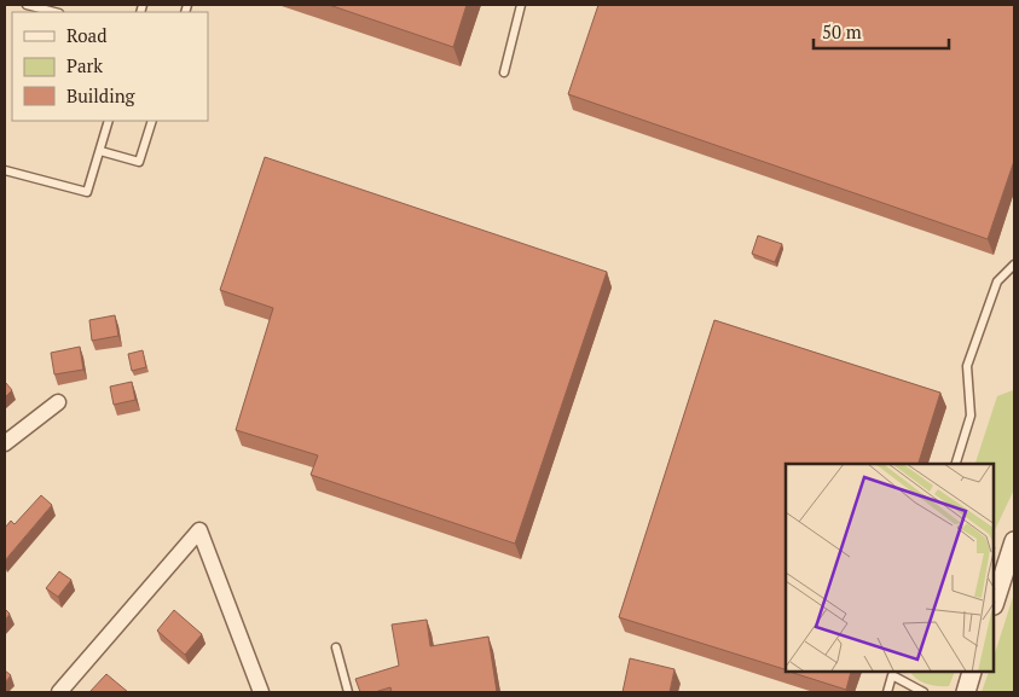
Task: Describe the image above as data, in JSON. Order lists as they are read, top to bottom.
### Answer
{
  "legend": ["Road", "Park", "Building"],
  "scale_bar": "50 m"
}
